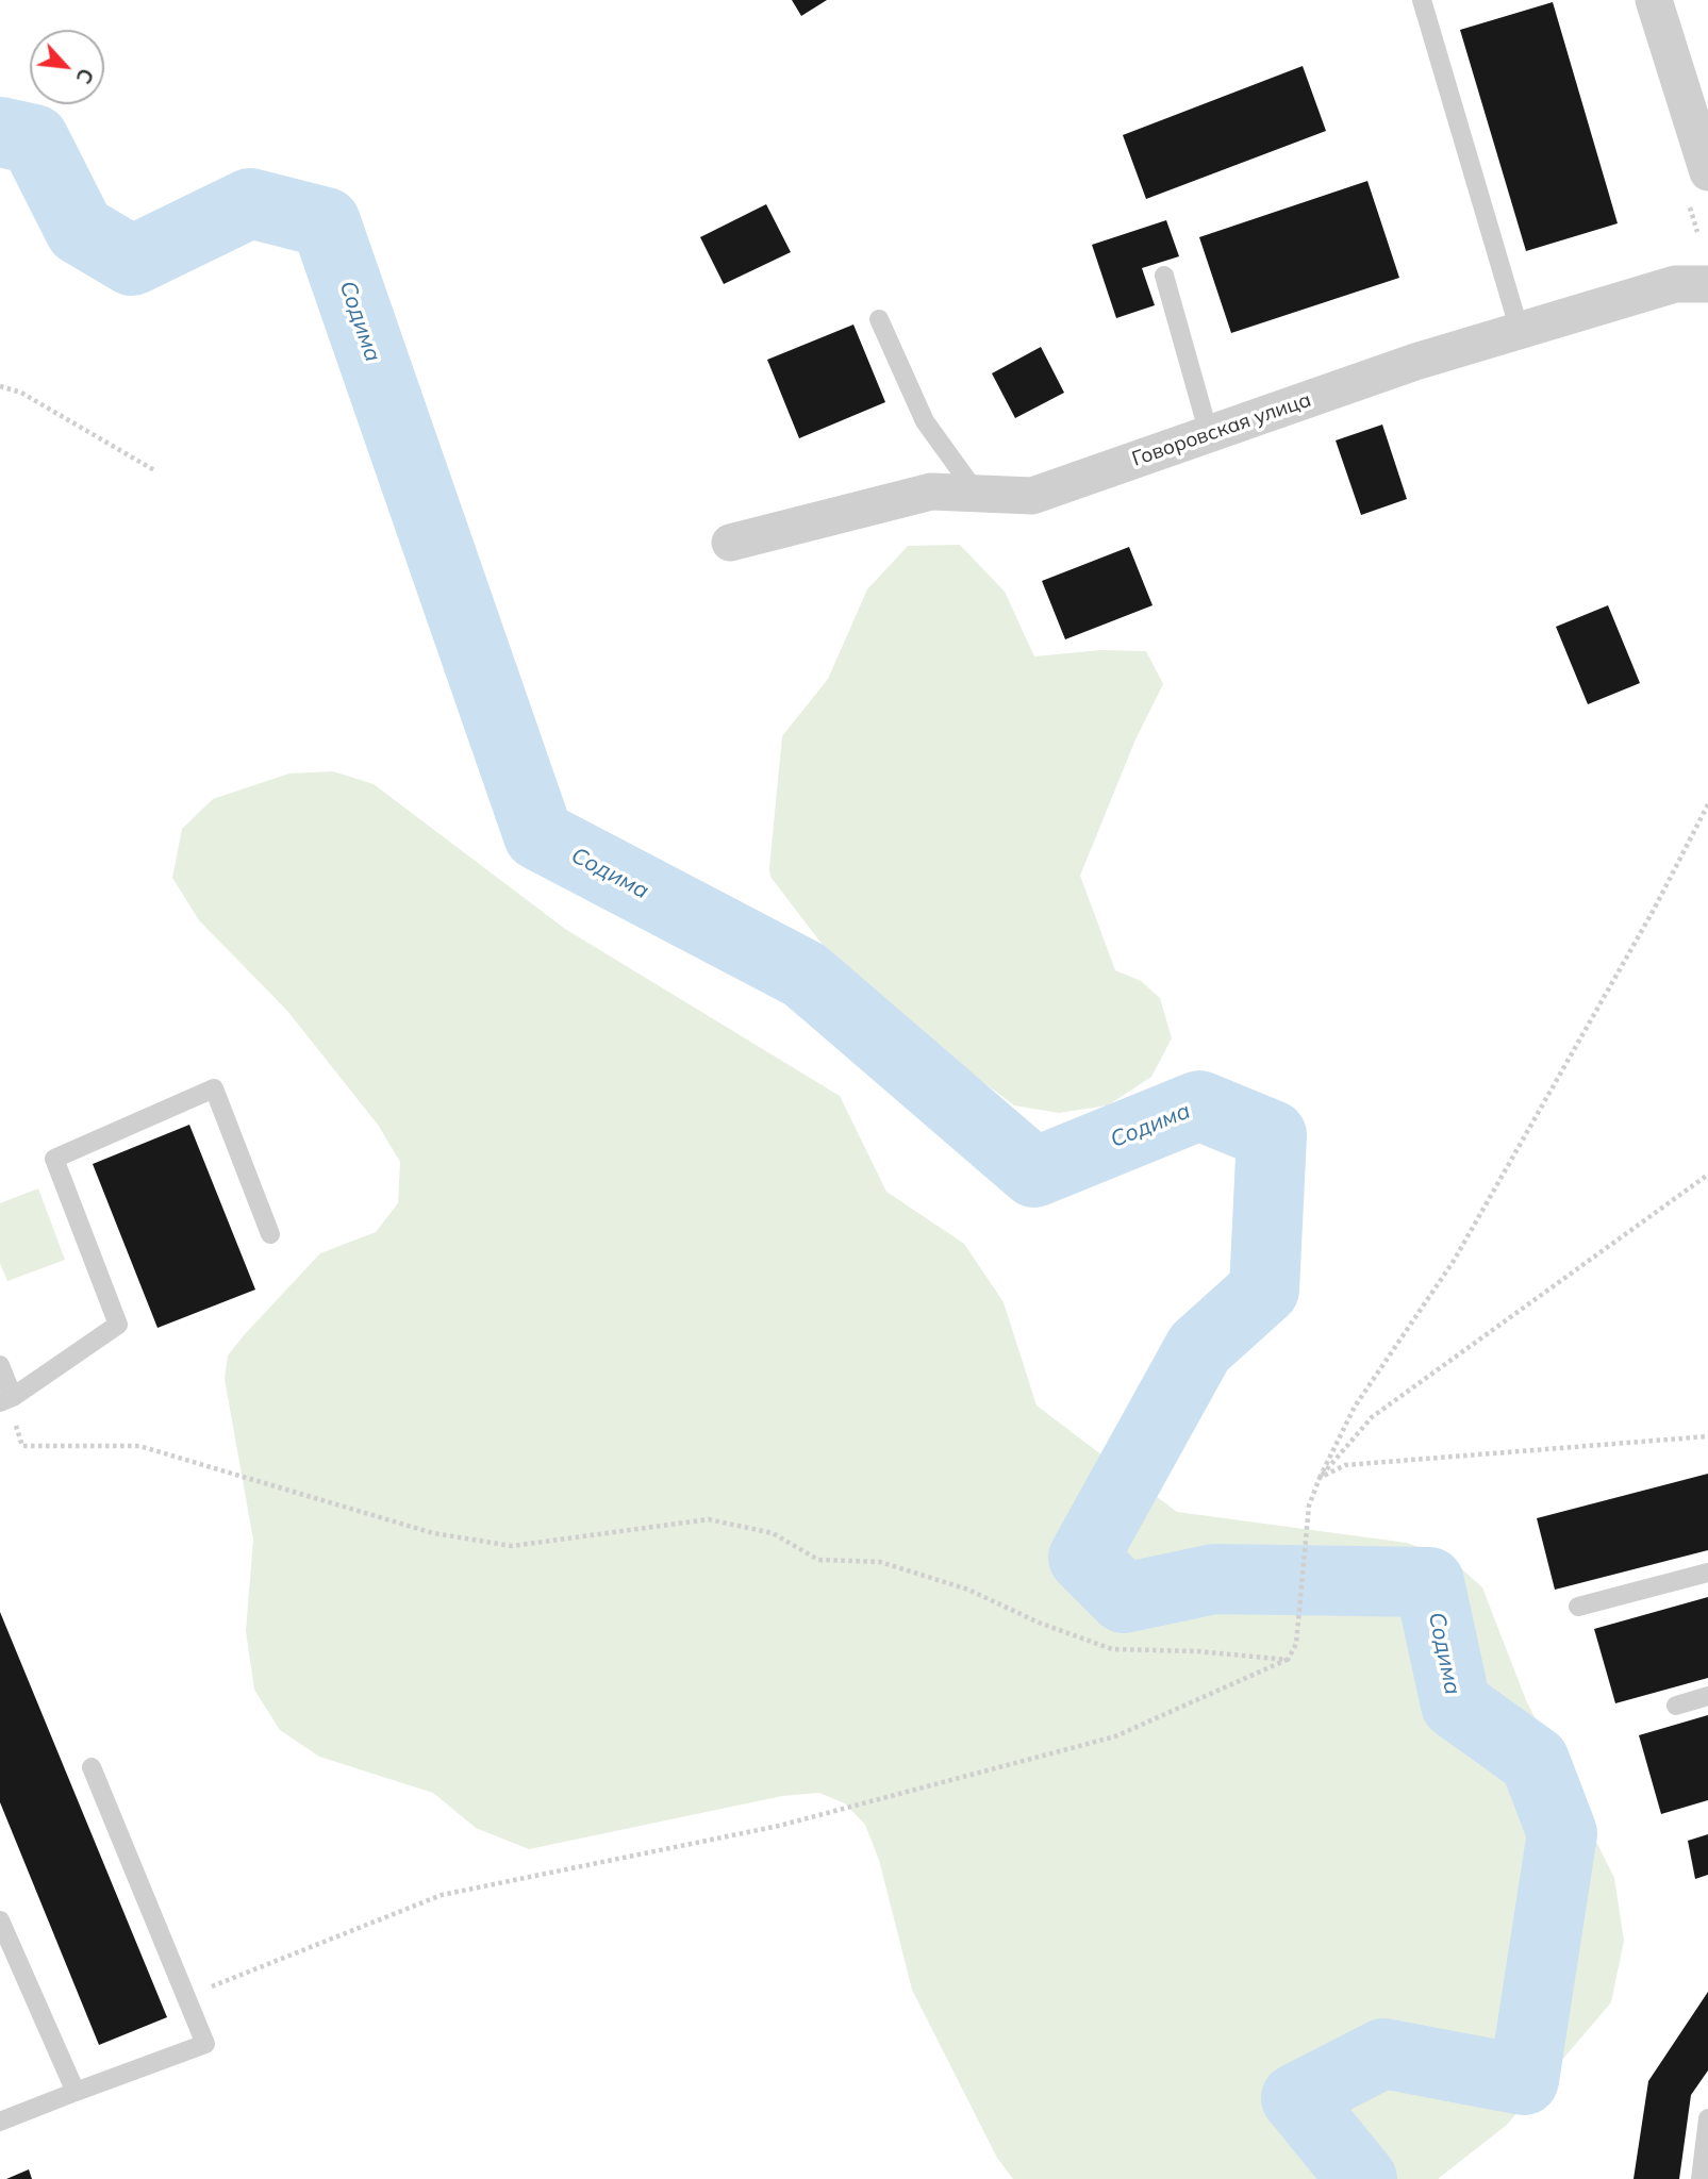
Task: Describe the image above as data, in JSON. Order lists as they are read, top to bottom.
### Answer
{
  "streets": {
    "street": ["Говоровская улица"]
  },
  "water": ["Содима"],
  "north": "bottom right"
}
